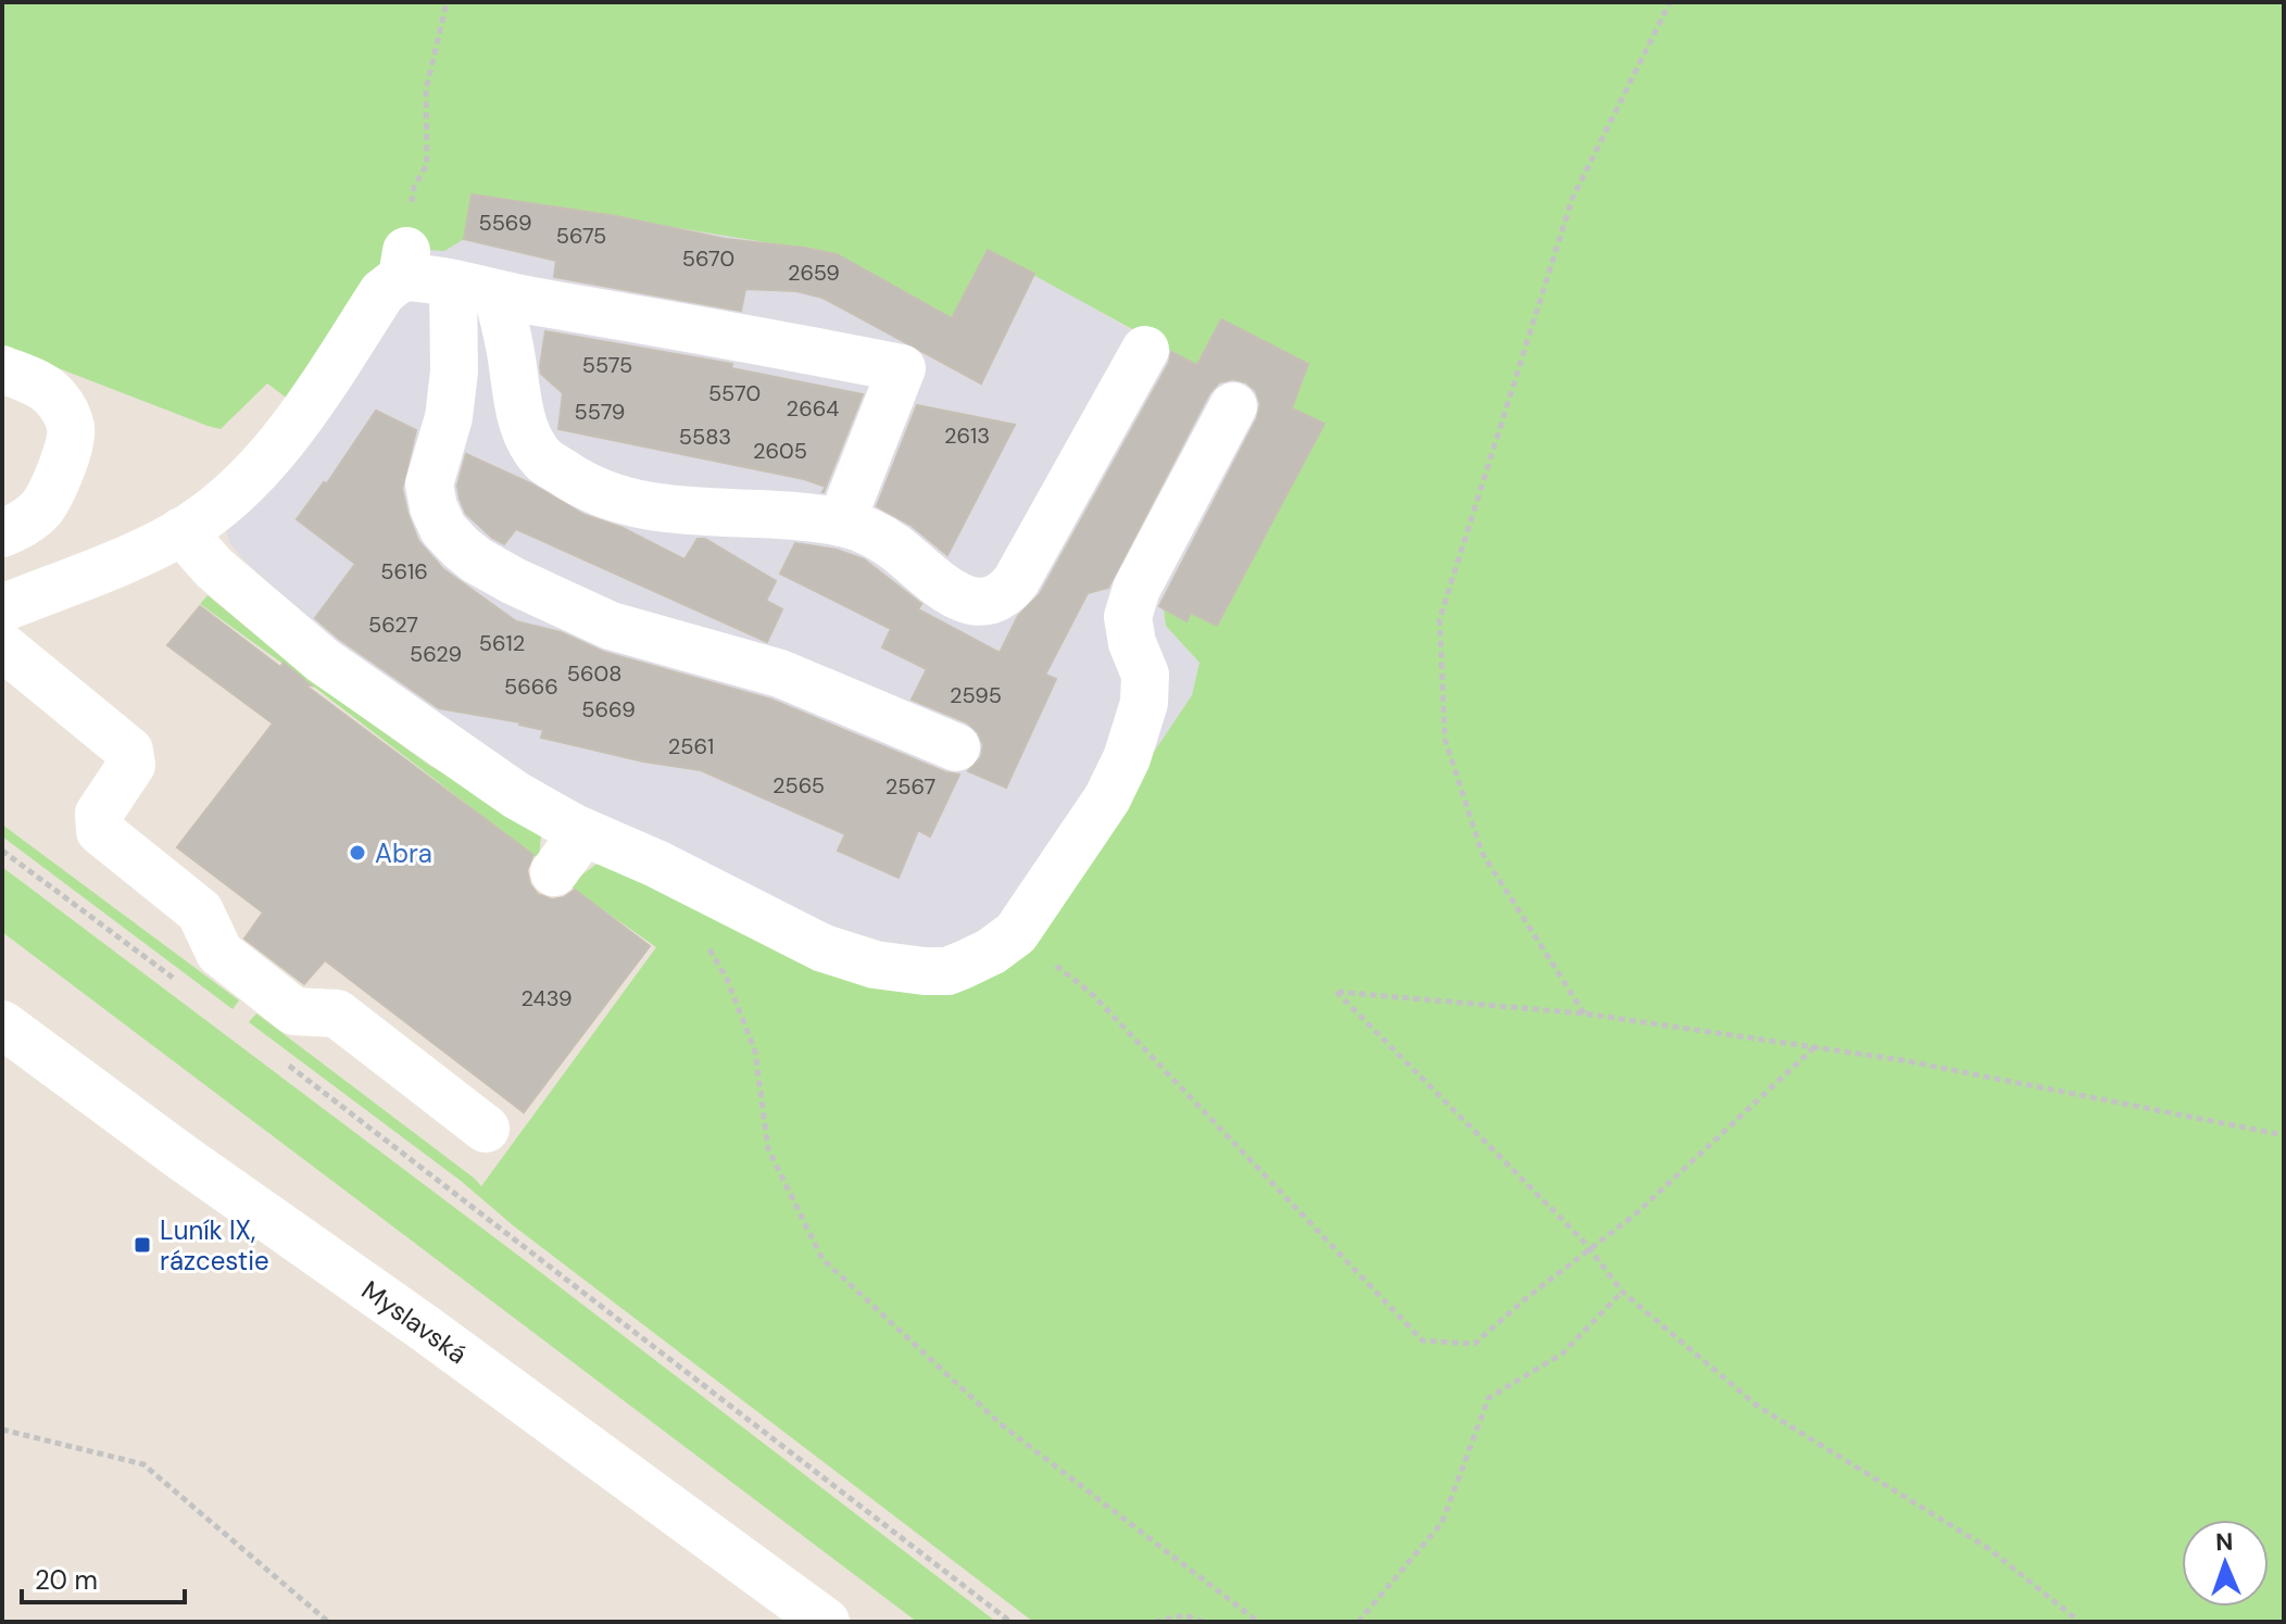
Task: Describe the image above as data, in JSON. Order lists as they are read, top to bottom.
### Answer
{
  "streets": {
    "street": ["Myslavská"]
  },
  "places": {
    "other": ["Abra"],
    "transit": ["Luník IX, rázcestie"]
  },
  "house_numbers": [
    "5569",
    "5675",
    "5670",
    "2659",
    "5575",
    "5570",
    "2664",
    "5579",
    "2613",
    "5583",
    "2605",
    "5616",
    "5627",
    "5612",
    "5629",
    "5608",
    "5666",
    "2595",
    "5669",
    "2561",
    "2565",
    "2567",
    "2439"
  ],
  "scale_bar": "20 m",
  "north": "top"
}
